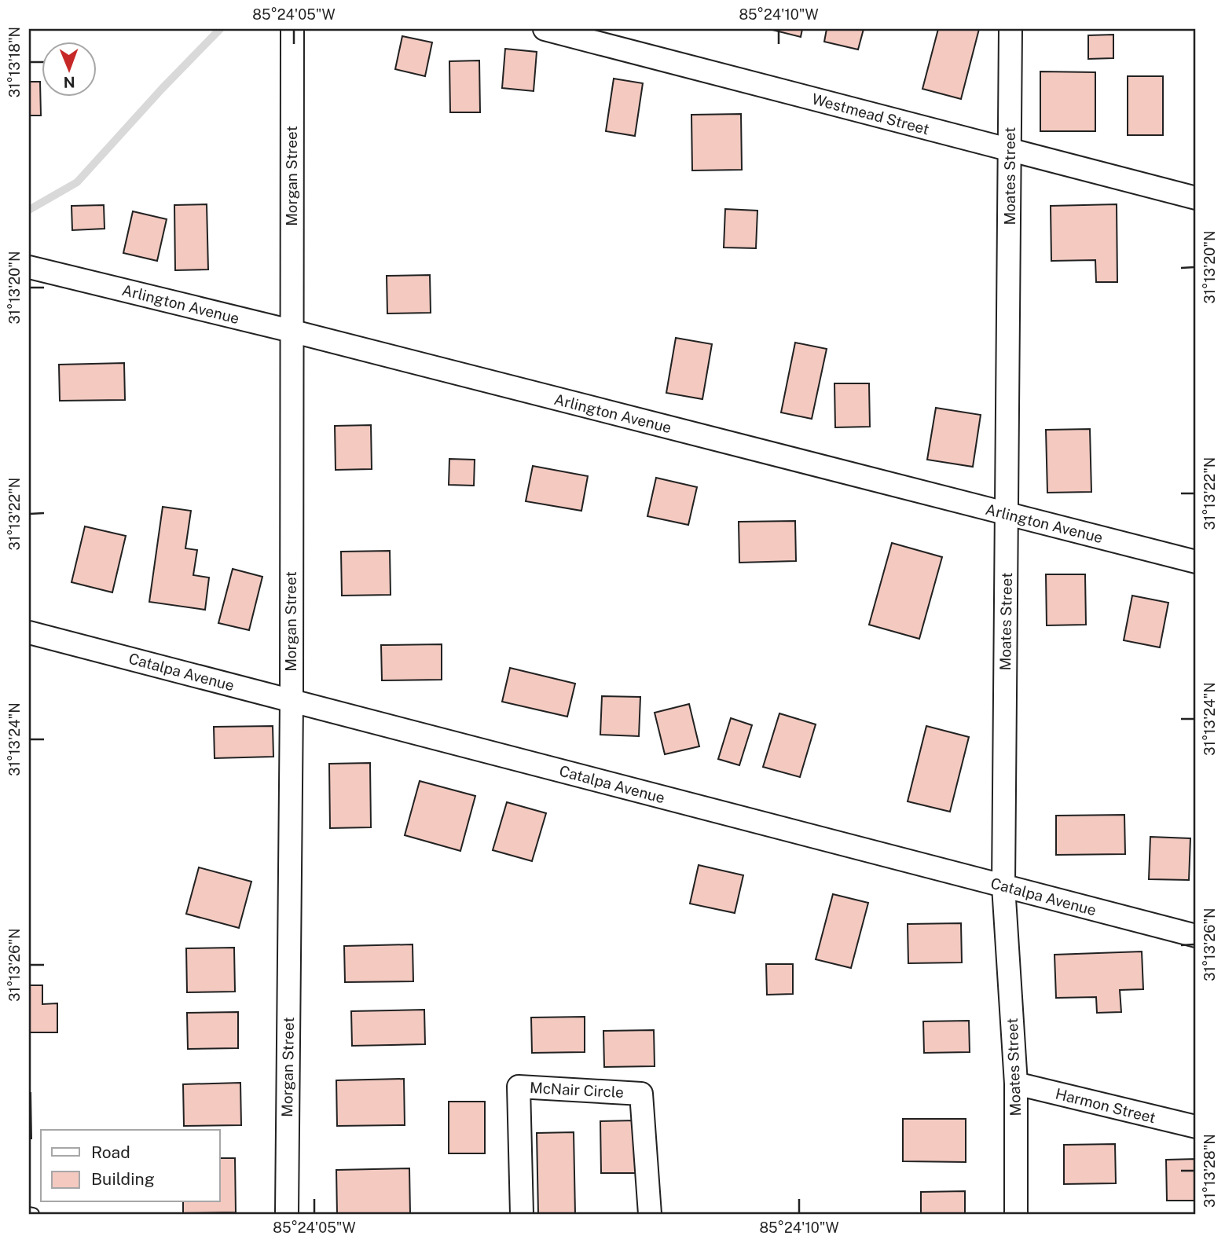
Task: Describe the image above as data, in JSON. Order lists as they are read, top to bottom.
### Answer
{
  "streets": {
    "street": [
      "Westmead Street",
      "Morgan Street",
      "Moates Street",
      "Arlington Avenue",
      "Catalpa Avenue",
      "McNair Circle",
      "Harmon Street"
    ]
  },
  "crossings": [
    ["Westmead Street", "Moates Street"],
    ["Morgan Street", "Arlington Avenue"],
    ["Morgan Street", "Catalpa Avenue"],
    ["Moates Street", "Arlington Avenue"],
    ["Moates Street", "Catalpa Avenue"],
    ["Moates Street", "Harmon Street"]
  ],
  "legend": ["Road", "Building"],
  "north": "bottom",
  "coordinates": [
    "85°24'05\"W",
    "85°24'10\"W",
    "31°13'18\"N",
    "31°13'20\"N",
    "31°13'22\"N",
    "31°13'24\"N",
    "31°13'26\"N",
    "31°13'28\"N"
  ]
}
